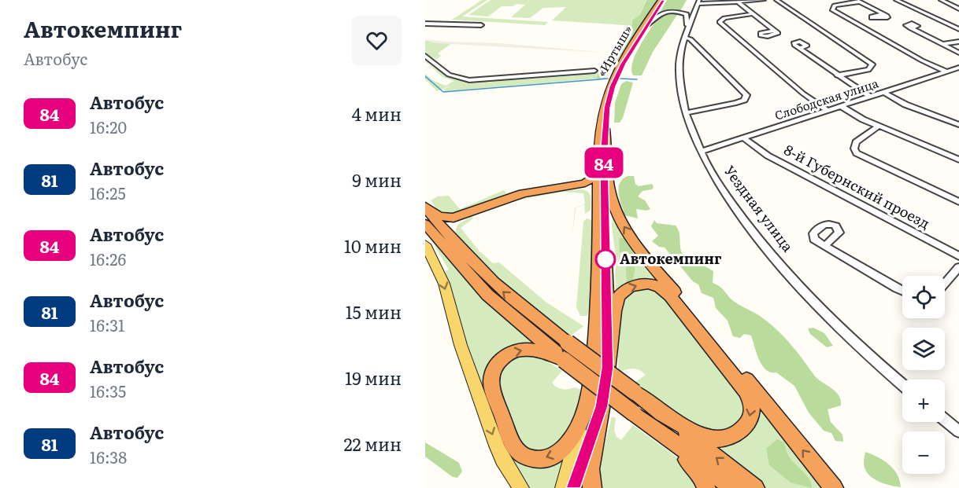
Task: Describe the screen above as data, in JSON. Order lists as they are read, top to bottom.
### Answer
{
  "streets": {
    "highway": ["«Иртыш»"],
    "street": ["Слободская улица", "8-й Губернский проезд", "Уездная улица"]
  },
  "crossings": [
    ["Слободская улица", "8-й Губернский проезд"],
    ["Слободская улица", "Уездная улица"]
  ],
  "places": ["Автокемпинг"],
  "lines": ["bus line 84"],
  "page": {
    "heading": ["Автокемпинг", "Автобус"],
    "on_map": "84",
    "list": [
      {
        "mark": "84",
        "name": "Автобус",
        "note": "16:20",
        "value": "4 мин"
      },
      {
        "mark": "81",
        "name": "Автобус",
        "note": "16:25",
        "value": "9 мин"
      },
      {
        "mark": "84",
        "name": "Автобус",
        "note": "16:26",
        "value": "10 мин"
      },
      {
        "mark": "81",
        "name": "Автобус",
        "note": "16:31",
        "value": "15 мин"
      },
      {
        "mark": "84",
        "name": "Автобус",
        "note": "16:35",
        "value": "19 мин"
      },
      {
        "mark": "81",
        "name": "Автобус",
        "note": "16:38",
        "value": "22 мин"
      }
    ],
    "map_buttons": ["+", "−"]
  }
}
